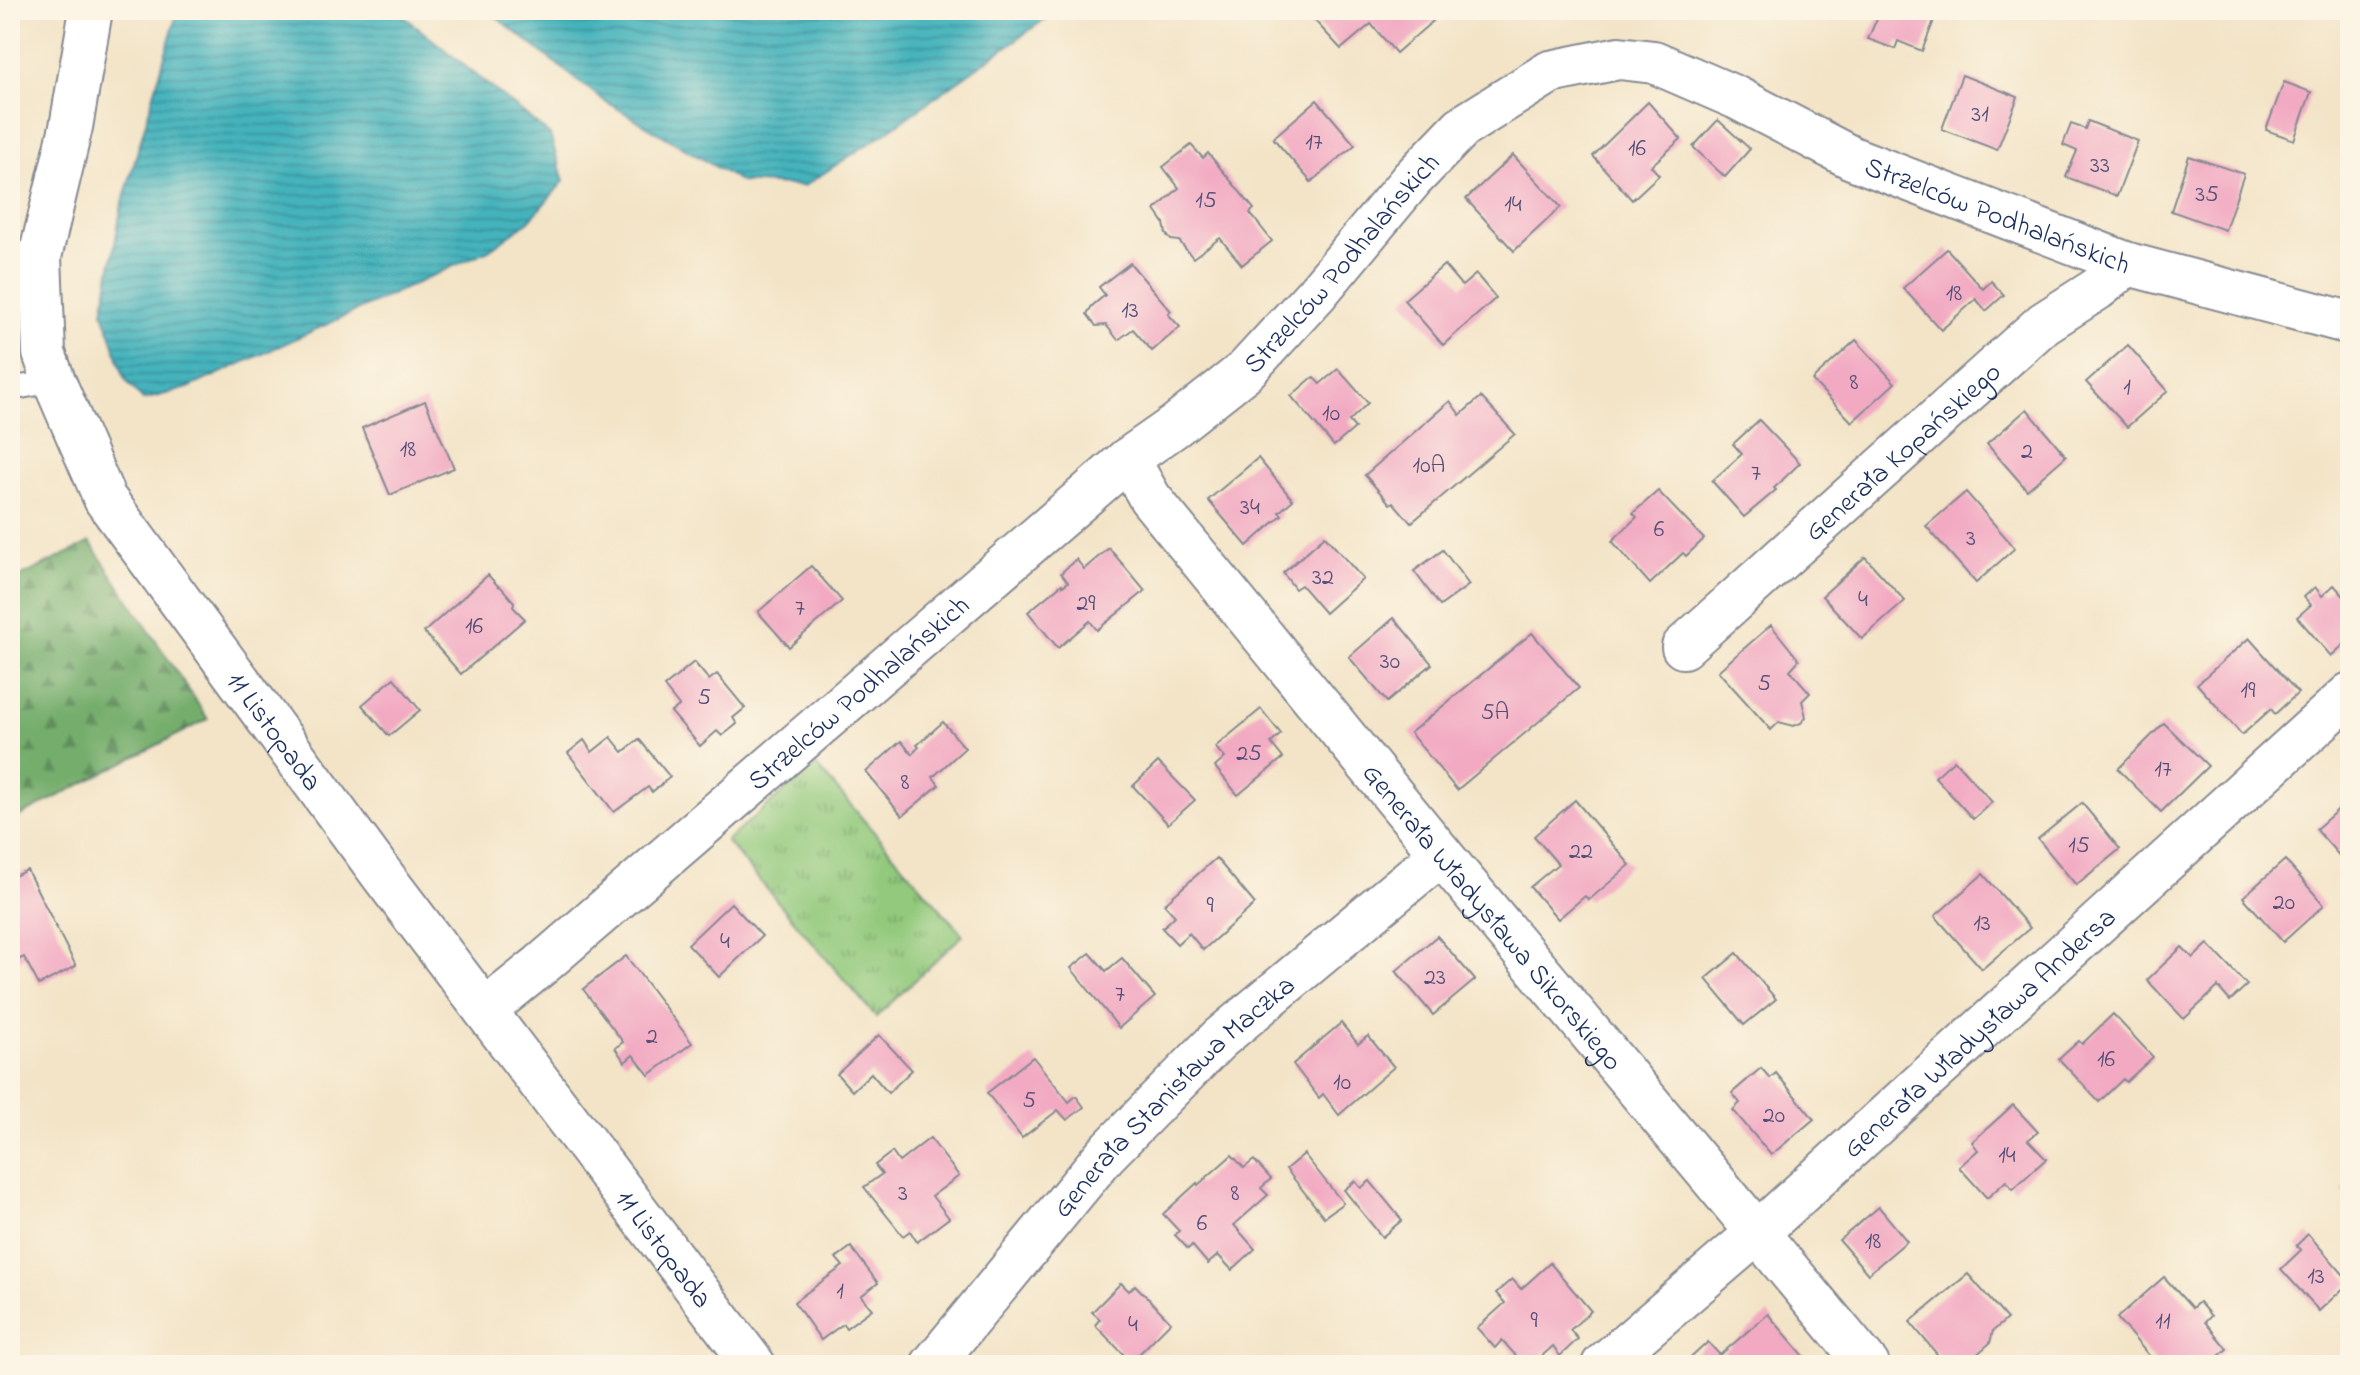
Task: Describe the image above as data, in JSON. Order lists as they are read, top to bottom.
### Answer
{
  "streets": {
    "street": [
      "Strzelców Podhalańskich",
      "Generała Kopańskiego",
      "11 Listopada",
      "Generała Władysława Sikorskiego",
      "Generała Władysława Andersa",
      "Generała Stanisława Maczka"
    ]
  },
  "crossings": [
    ["Strzelców Podhalańskich", "Generała Kopańskiego"],
    ["Strzelców Podhalańskich", "11 Listopada"],
    ["Strzelców Podhalańskich", "Generała Władysława Sikorskiego"],
    ["Generała Władysława Sikorskiego", "Generała Władysława Andersa"],
    ["Generała Władysława Sikorskiego", "Generała Stanisława Maczka"]
  ],
  "house_numbers": [
    "31",
    "17",
    "16",
    "33",
    "35",
    "15",
    "14",
    "18",
    "13",
    "8",
    "1",
    "10",
    "18",
    "2",
    "10A",
    "7",
    "34",
    "6",
    "3",
    "32",
    "4",
    "29",
    "7",
    "16",
    "30",
    "5",
    "19",
    "5",
    "5A",
    "25",
    "17",
    "8",
    "15",
    "22",
    "20",
    "9",
    "13",
    "4",
    "23",
    "7",
    "2",
    "16",
    "10",
    "5",
    "20",
    "14",
    "3",
    "8",
    "6",
    "18",
    "13",
    "1",
    "9",
    "11",
    "4"
  ]
}
